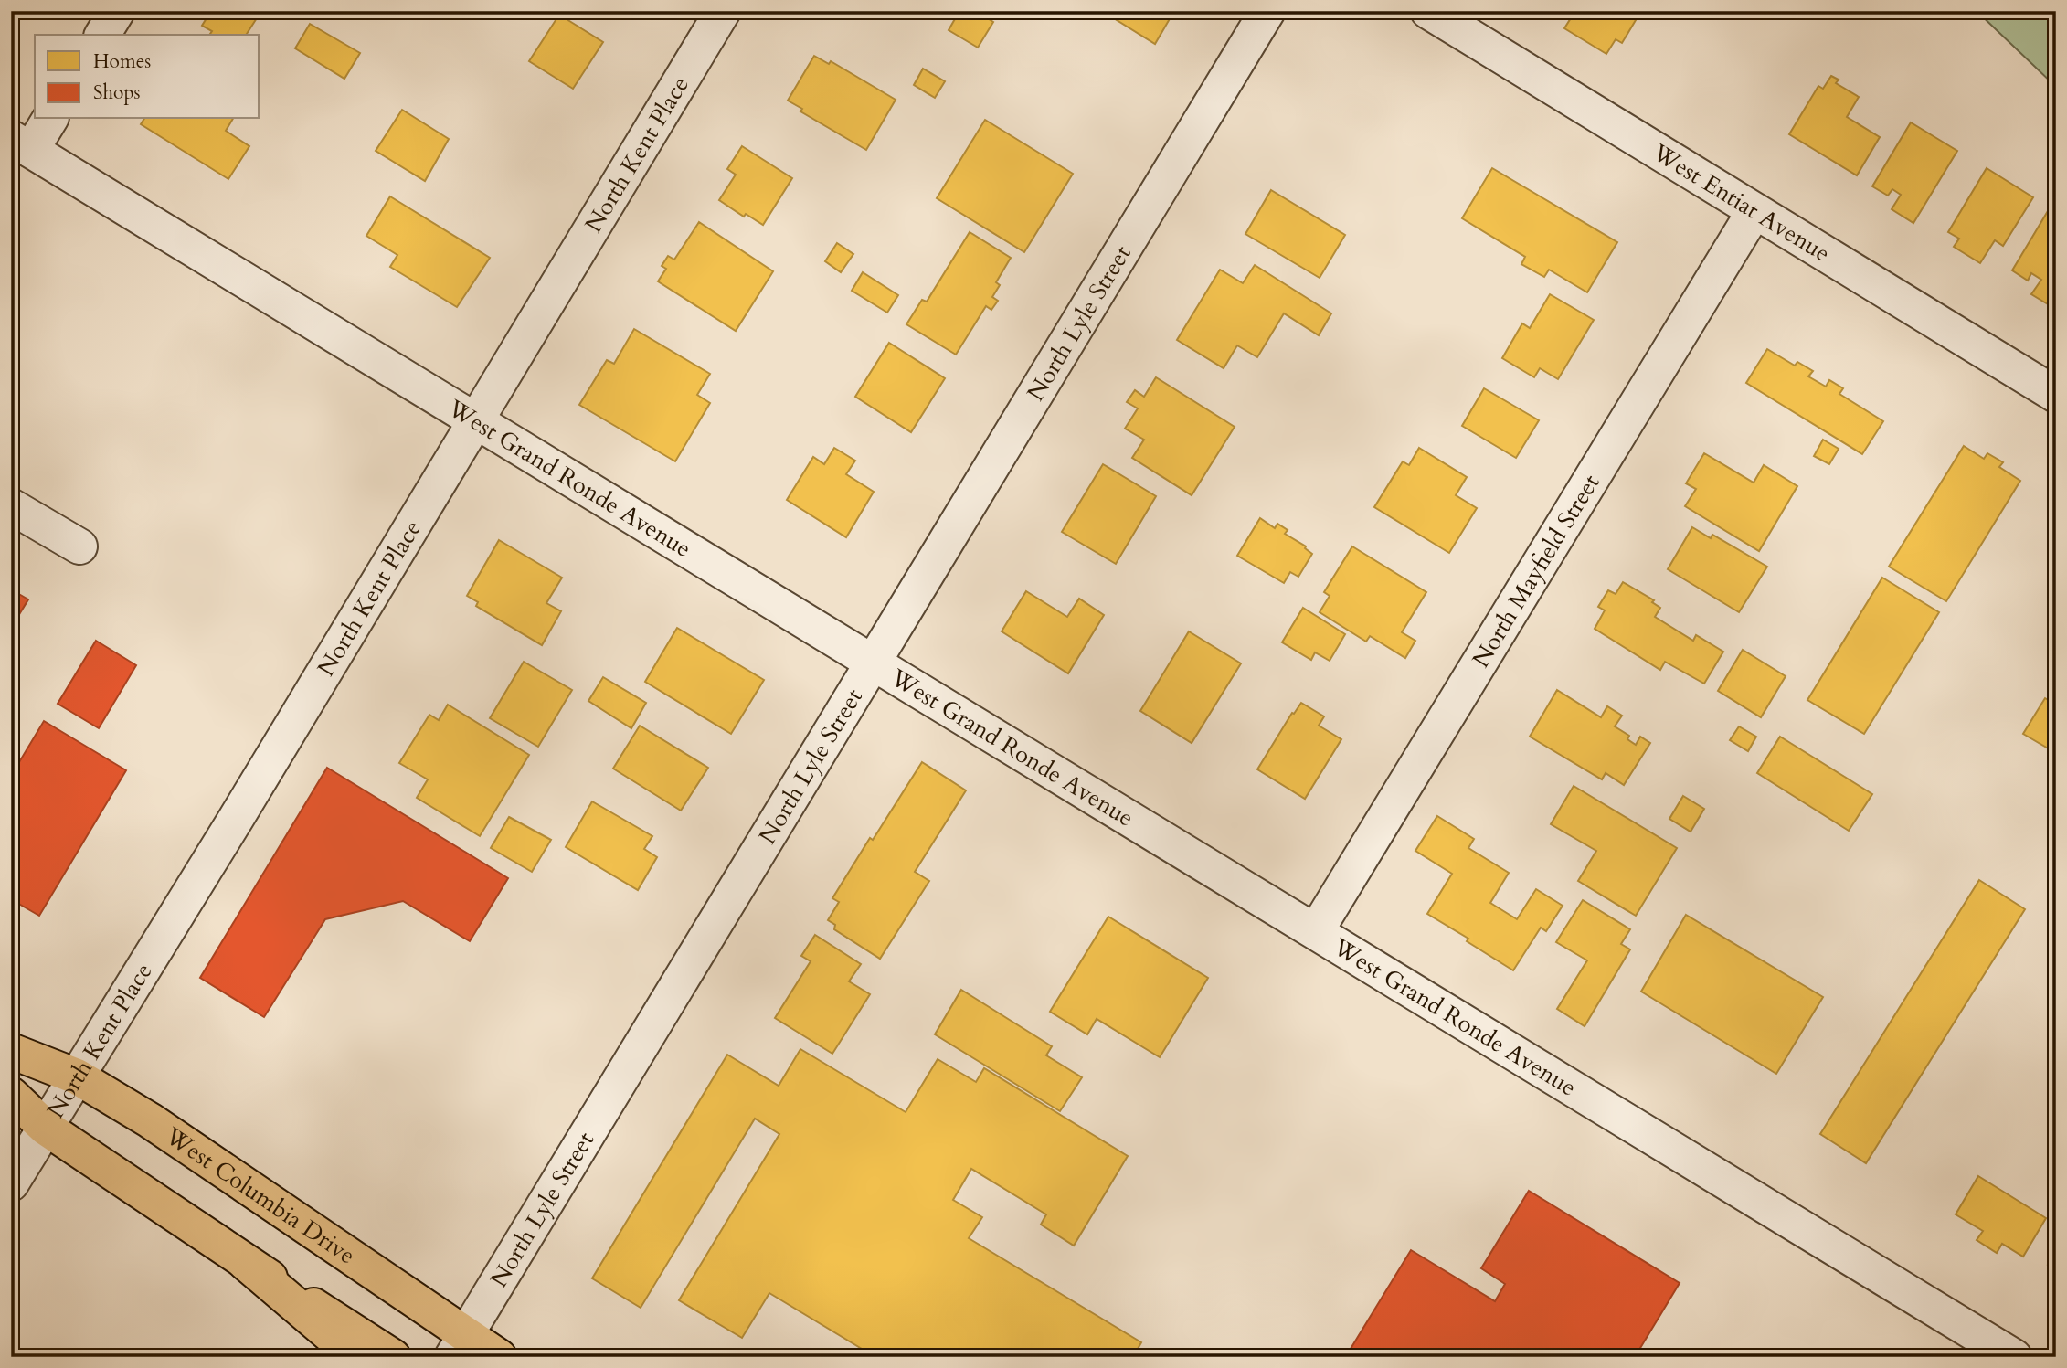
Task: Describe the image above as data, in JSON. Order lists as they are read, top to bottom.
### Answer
{
  "streets": {
    "main road": ["West Columbia Drive"],
    "street": [
      "North Kent Place",
      "West Entiat Avenue",
      "North Lyle Street",
      "West Grand Ronde Avenue",
      "North Mayfield Street"
    ]
  },
  "crossings": [
    ["North Kent Place", "West Grand Ronde Avenue"],
    ["North Kent Place", "West Columbia Drive"],
    ["West Entiat Avenue", "North Mayfield Street"],
    ["North Lyle Street", "West Grand Ronde Avenue"],
    ["North Lyle Street", "West Columbia Drive"],
    ["West Grand Ronde Avenue", "North Mayfield Street"]
  ],
  "legend": ["Homes", "Shops"]
}
